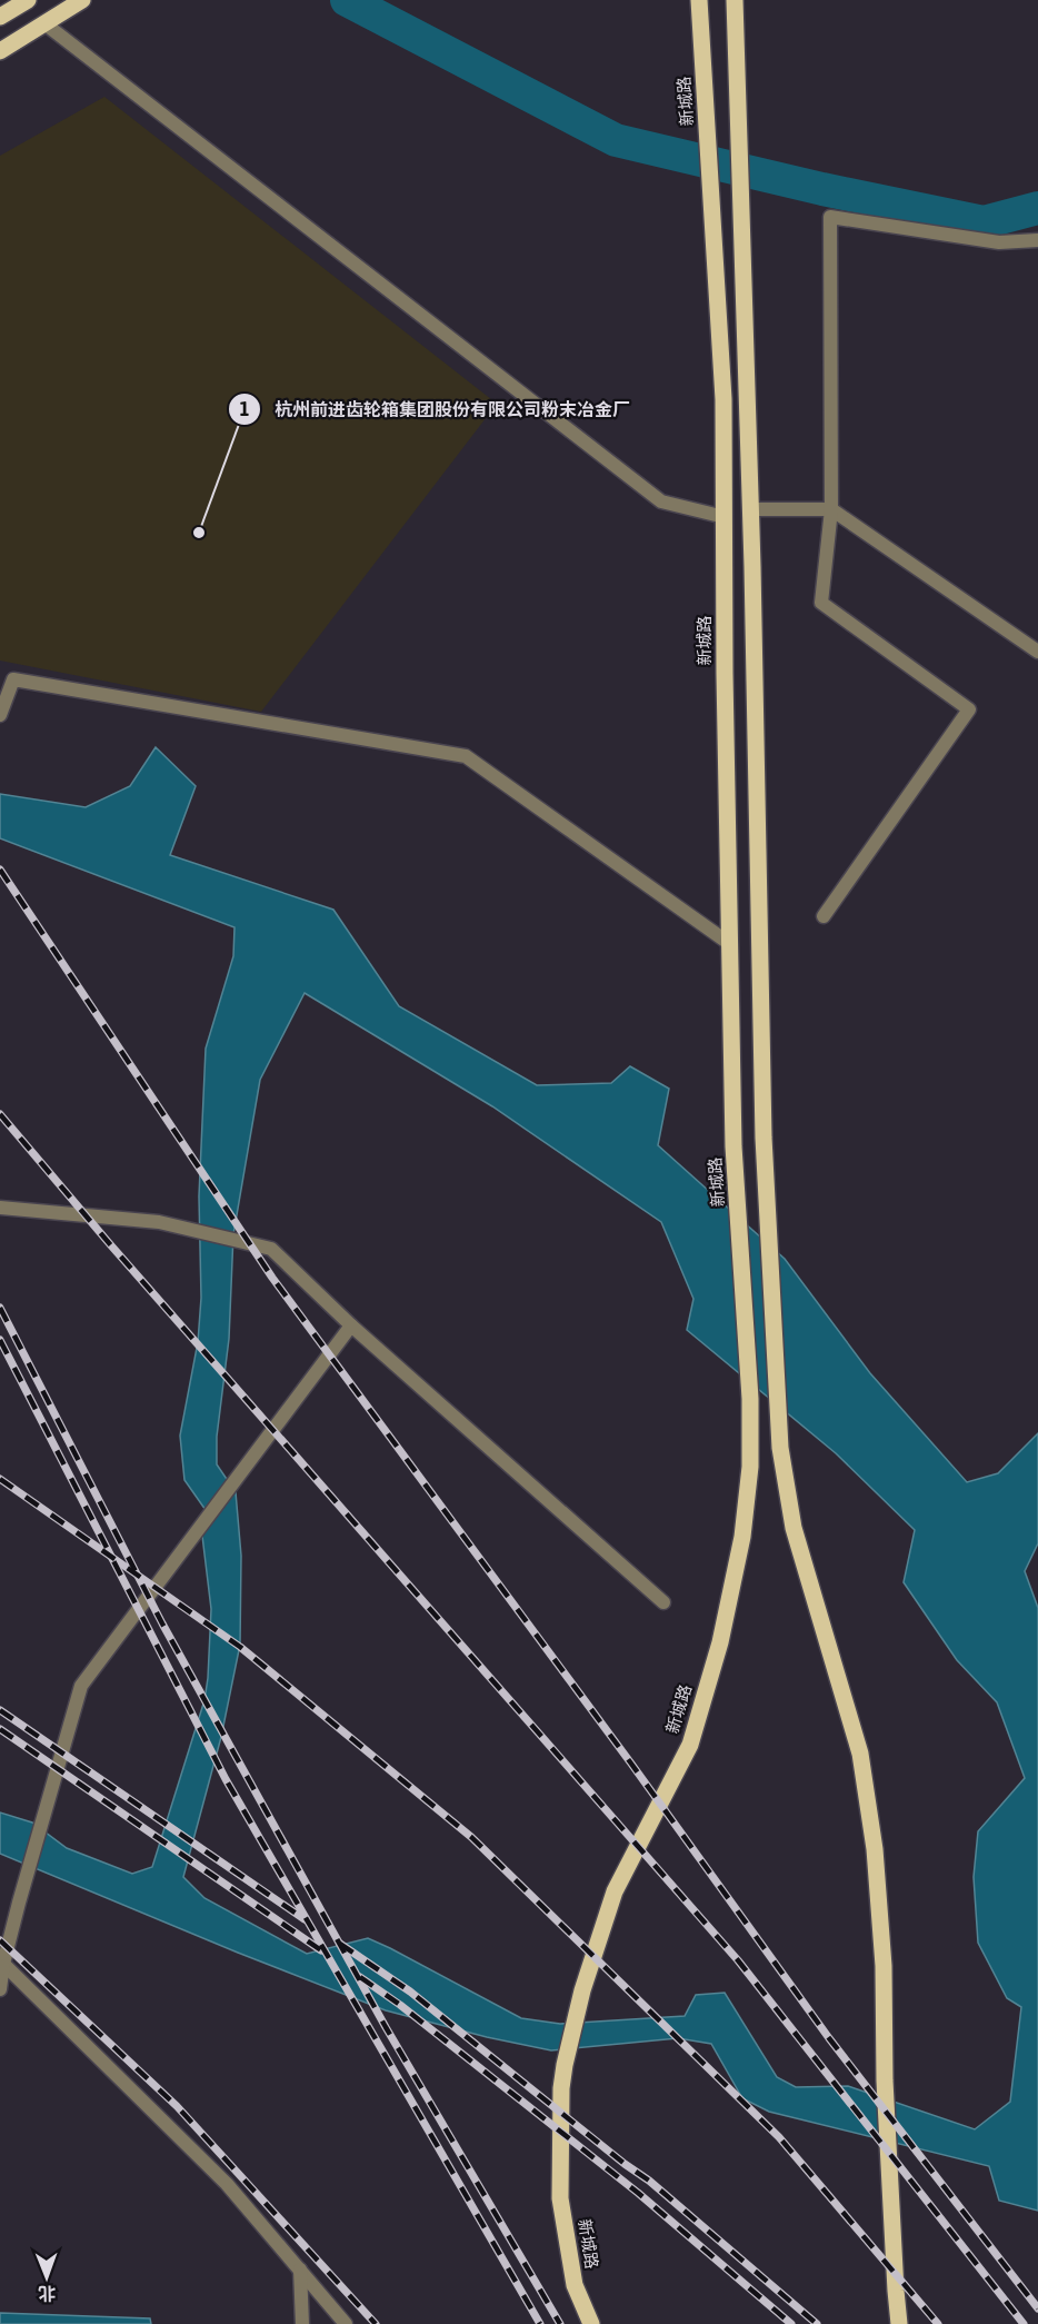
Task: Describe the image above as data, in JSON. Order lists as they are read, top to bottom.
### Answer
{
  "streets": {
    "main road": ["新城路"]
  },
  "places": ["杭州前进齿轮箱集团股份有限公司粉末冶金厂"],
  "north": "bottom"
}
